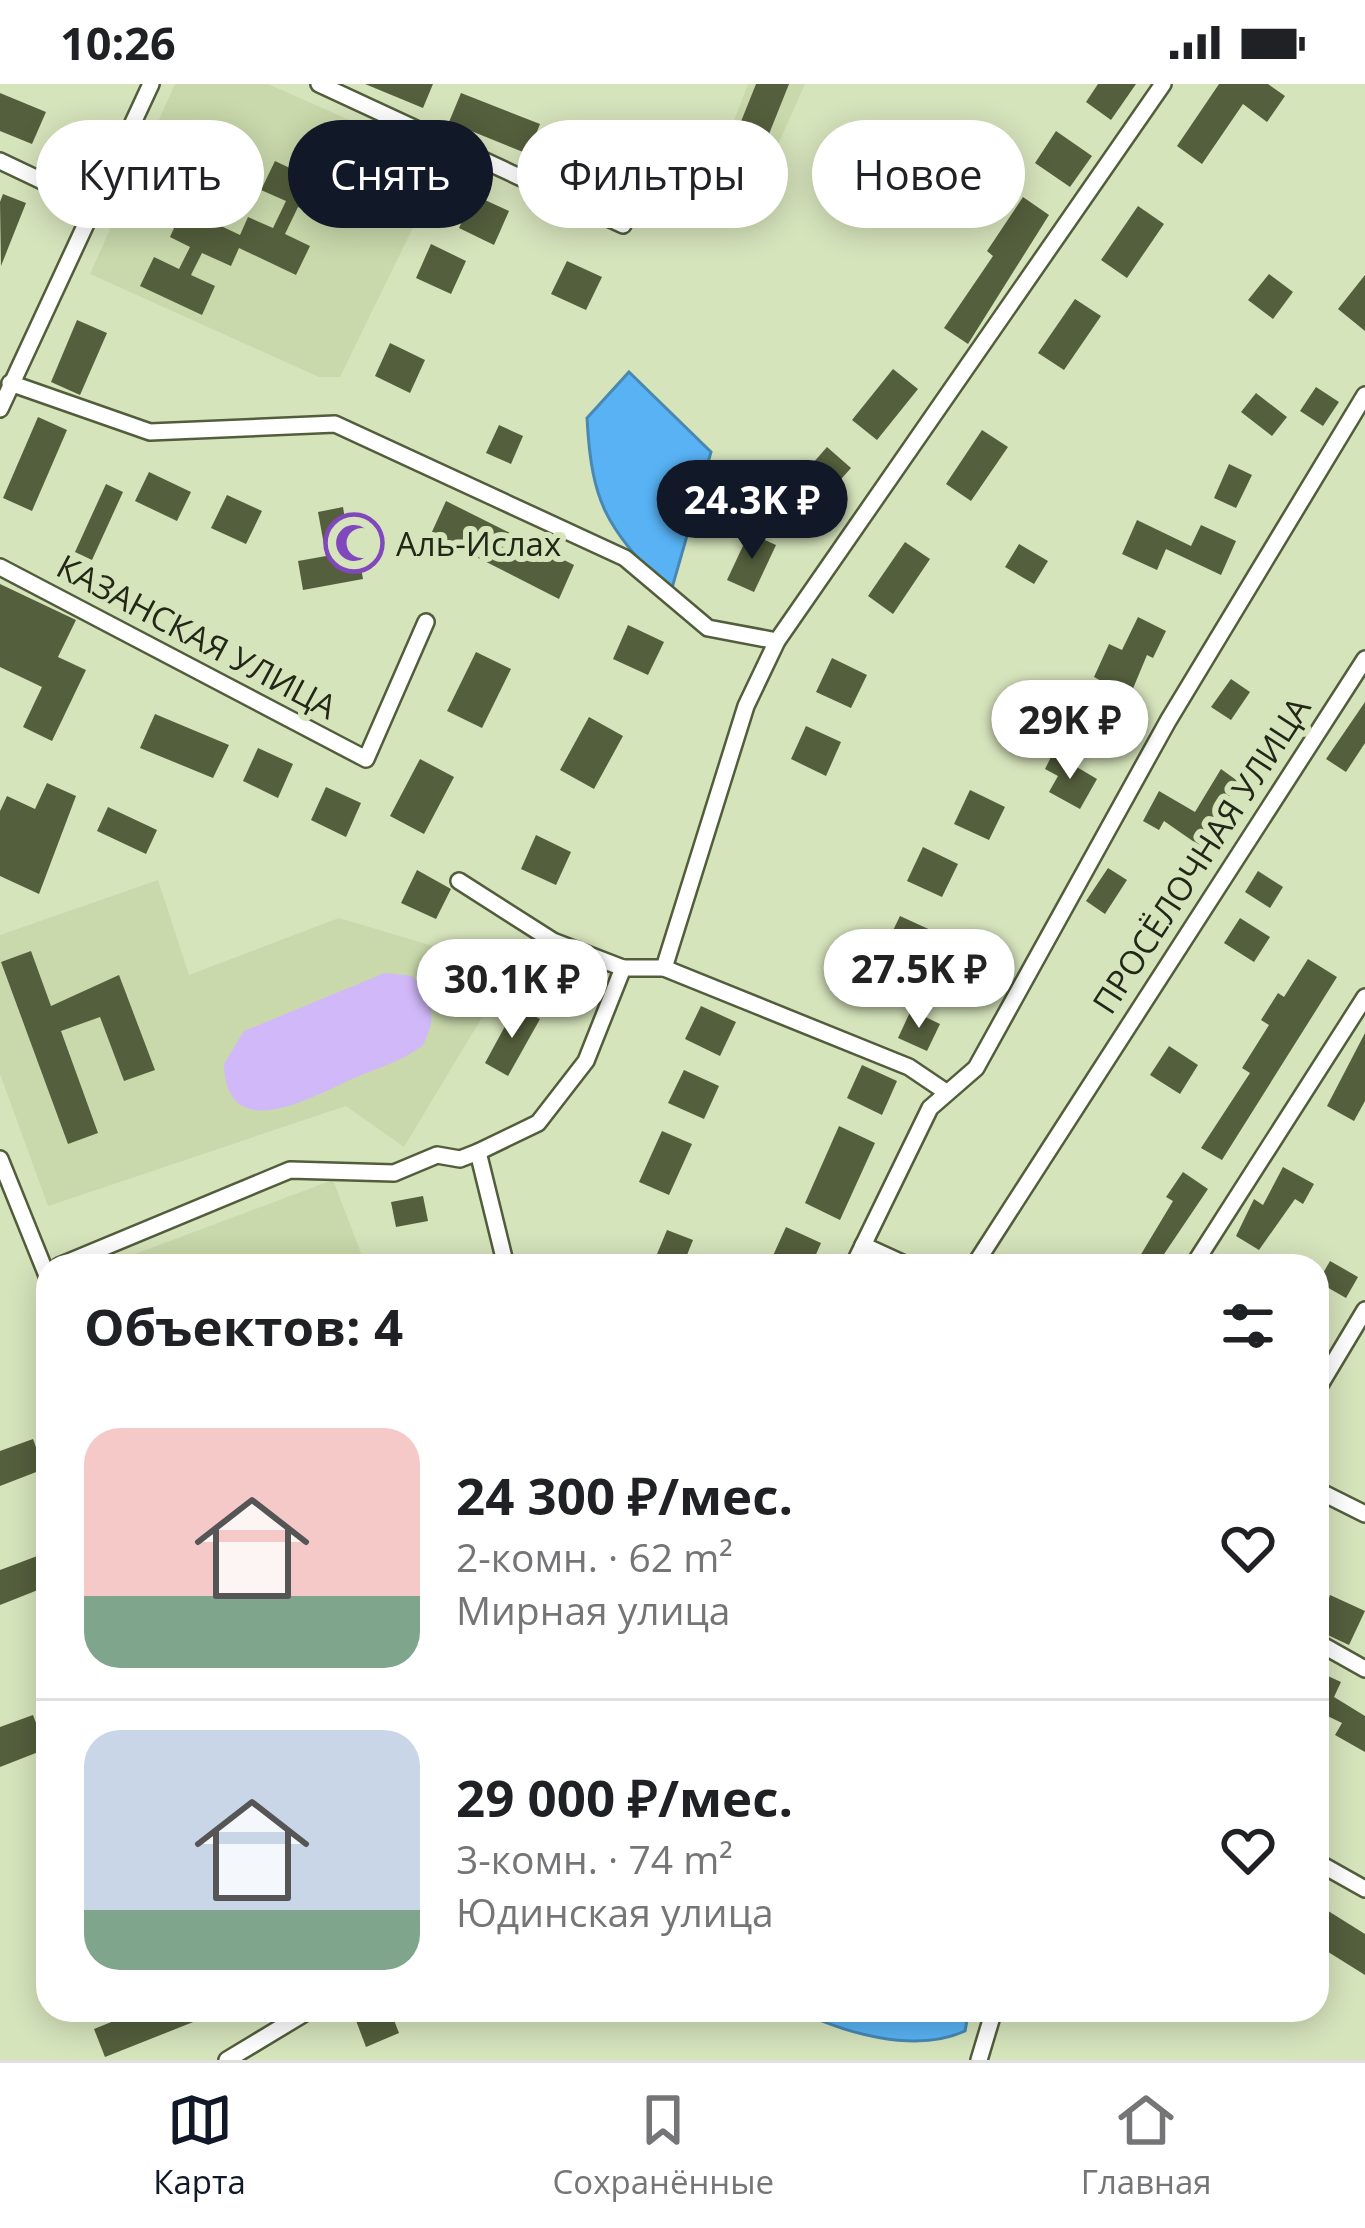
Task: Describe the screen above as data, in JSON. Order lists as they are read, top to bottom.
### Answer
{
  "streets": {
    "street": ["КАЗАНСКАЯ УЛИЦА", "ПРОСЁЛОЧНАЯ УЛИЦА"]
  },
  "places": {
    "mosque": ["Аль-Ислах"]
  },
  "page": {
    "status": "10:26",
    "chip": [
      "Купить",
      "Снять",
      "Фильтры",
      "Новое"
    ],
    "price": [
      "24.3K ₽",
      "29K ₽",
      "27.5K ₽",
      "30.1K ₽"
    ],
    "heading": "Объектов: 4",
    "list": [
      {
        "name": "24 300 ₽/мес.",
        "note": "2-комн. · 62 m² · Мирная улица"
      },
      {
        "name": "29 000 ₽/мес.",
        "note": "3-комн. · 74 m² · Юдинская улица"
      }
    ],
    "tabs": ["Карта", "Сохранённые", "Главная"]
  }
}
